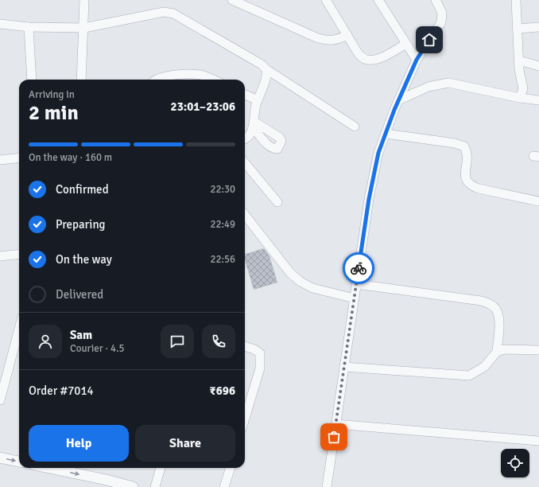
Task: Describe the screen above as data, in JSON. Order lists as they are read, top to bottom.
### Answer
{
  "page": {
    "heading": ["2 min", "Arriving in", "23:01–23:06"],
    "panel": [
      "Sam",
      "Courier · 4.5",
      "Order #7014",
      "₹696"
    ],
    "bar": "On the way · 160 m",
    "list": [
      ["Confirmed", "22:30"],
      ["Preparing", "22:49"],
      ["On the way", "22:56"],
      "Delivered"
    ],
    "buttons": ["Help", "Share"]
  }
}
